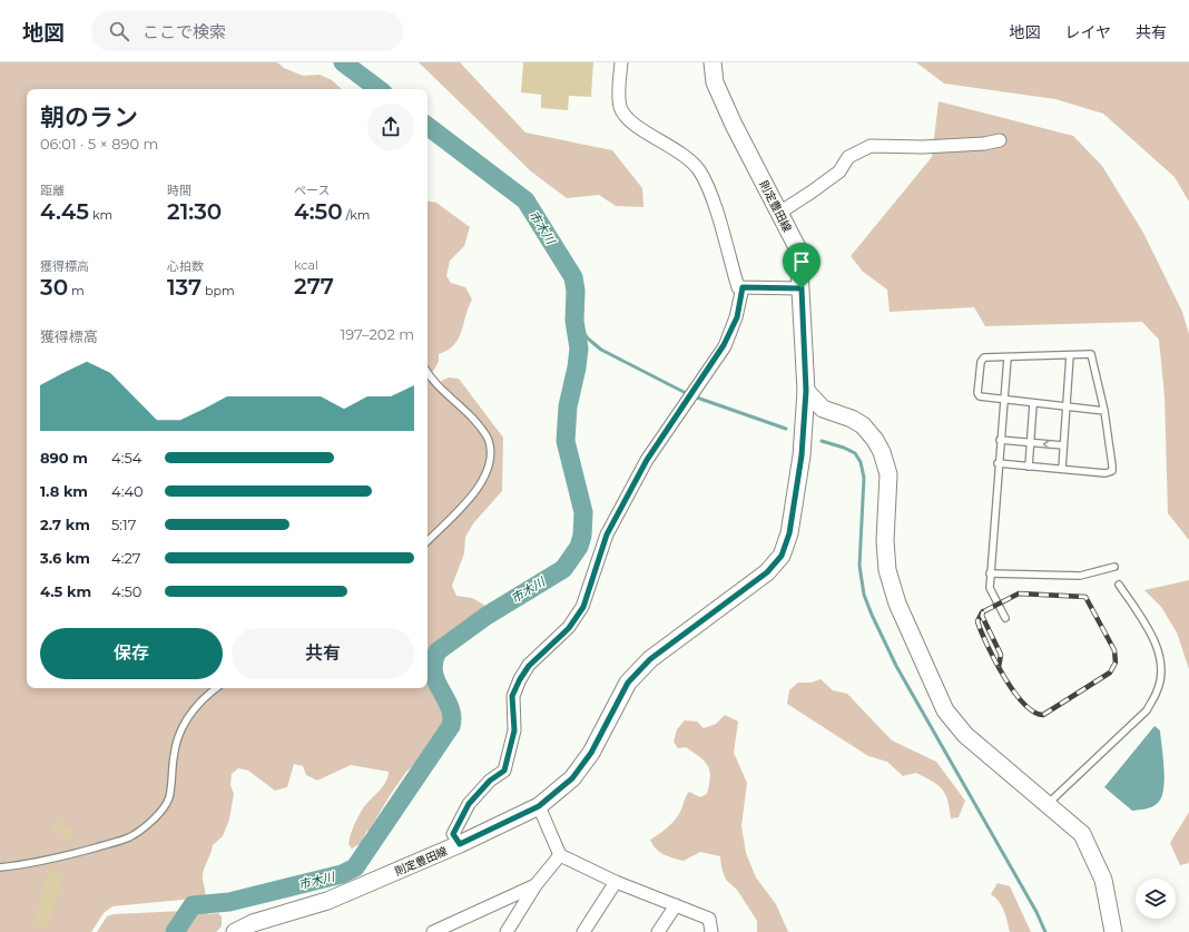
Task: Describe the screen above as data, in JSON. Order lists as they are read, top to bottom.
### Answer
{
  "streets": {
    "main road": ["則定豊田線"]
  },
  "water": ["市木川"],
  "page": {
    "header": "地図",
    "search": "ここで検索",
    "nav": ["地図", "レイヤ", "共有"],
    "heading": ["朝のラン", "06:01 · 5 × 890 m"],
    "stats": [
      ["距離", "4.45 km"],
      ["時間", "21:30"],
      ["ペース", "4:50 /km"],
      ["獲得標高", "30 m"],
      ["心拍数", "137 bpm"],
      ["kcal", "277"]
    ],
    "chart": ["獲得標高", "197–202 m"],
    "list": [
      {
        "name": "890 m",
        "note": "4:54"
      },
      {
        "name": "1.8 km",
        "note": "4:40"
      },
      {
        "name": "2.7 km",
        "note": "5:17"
      },
      {
        "name": "3.6 km",
        "note": "4:27"
      },
      {
        "name": "4.5 km",
        "note": "4:50"
      }
    ],
    "buttons": ["保存", "共有"]
  }
}
